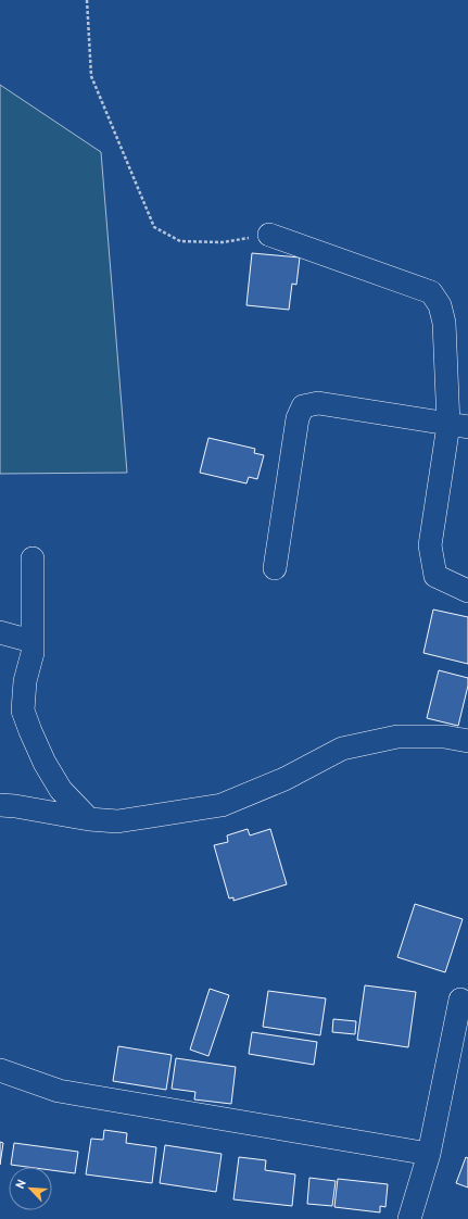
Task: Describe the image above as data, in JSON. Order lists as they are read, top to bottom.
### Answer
{
  "north": "top left"
}
